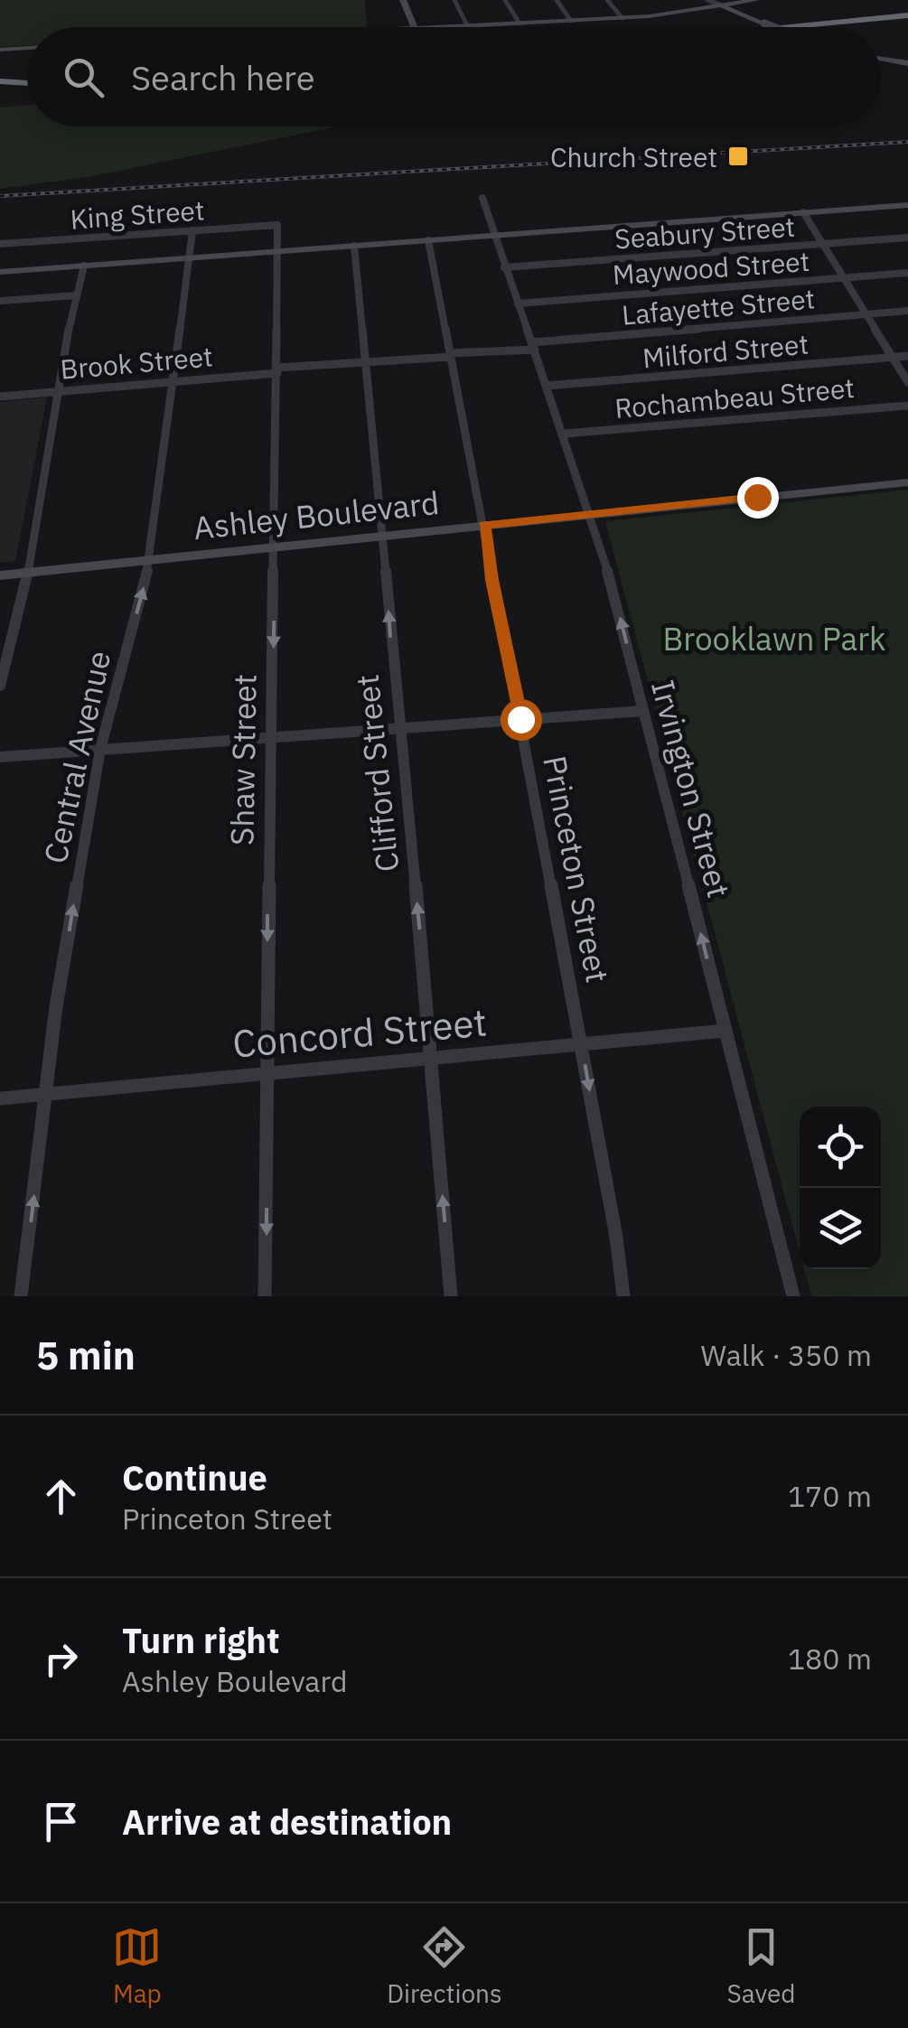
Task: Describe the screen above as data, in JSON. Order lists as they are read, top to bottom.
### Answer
{
  "streets": {
    "main road": ["Ashley Boulevard"],
    "street": [
      "King Street",
      "Seabury Street",
      "Maywood Street",
      "Lafayette Street",
      "Milford Street",
      "Brook Street",
      "Rochambeau Street",
      "Central Avenue",
      "Shaw Street",
      "Clifford Street",
      "Irvington Street",
      "Princeton Street",
      "Concord Street"
    ]
  },
  "crossings": [
    ["King Street", "Central Avenue"],
    ["King Street", "Shaw Street"],
    ["Seabury Street", "Irvington Street"],
    ["Maywood Street", "Irvington Street"],
    ["Lafayette Street", "Brook Street"],
    ["Lafayette Street", "Irvington Street"],
    ["Milford Street", "Irvington Street"],
    ["Brook Street", "Central Avenue"],
    ["Brook Street", "Shaw Street"],
    ["Brook Street", "Clifford Street"],
    ["Brook Street", "Irvington Street"],
    ["Brook Street", "Princeton Street"],
    ["Rochambeau Street", "Irvington Street"],
    ["Ashley Boulevard", "Central Avenue"],
    ["Ashley Boulevard", "Shaw Street"],
    ["Ashley Boulevard", "Clifford Street"],
    ["Ashley Boulevard", "Irvington Street"],
    ["Ashley Boulevard", "Princeton Street"],
    ["Central Avenue", "Concord Street"],
    ["Shaw Street", "Concord Street"],
    ["Clifford Street", "Concord Street"],
    ["Irvington Street", "Concord Street"],
    ["Princeton Street", "Concord Street"]
  ],
  "one_way": [
    "Central Avenue",
    "Shaw Street",
    "Clifford Street",
    "Irvington Street"
  ],
  "parks": ["Brooklawn Park"],
  "places": {
    "transit": ["Church Street"]
  },
  "page": {
    "search": "Search here",
    "heading": ["5 min", "Walk · 350 m"],
    "list": [
      ["Continue", "Princeton Street", "170 m"],
      ["Turn right", "Ashley Boulevard", "180 m"],
      "Arrive at destination"
    ],
    "nav": ["Map", "Directions", "Saved"]
  }
}
